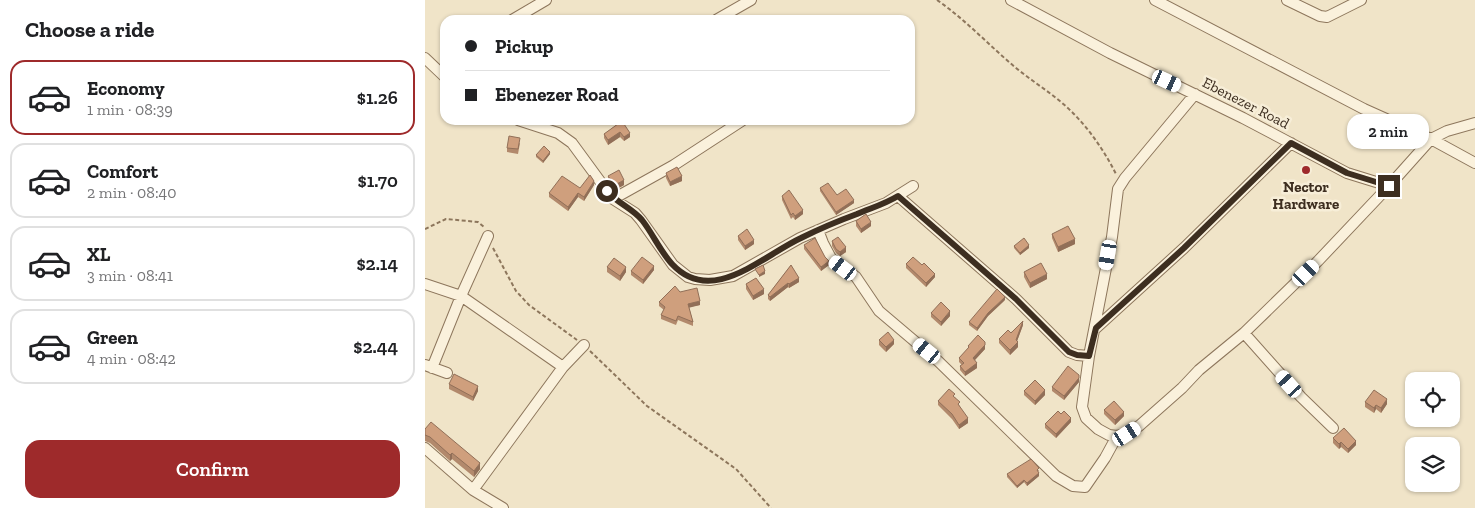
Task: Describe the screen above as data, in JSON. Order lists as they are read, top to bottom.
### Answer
{
  "streets": {
    "street": ["Ebenezer Road"]
  },
  "places": ["Nector Hardware"],
  "page": {
    "heading": "Choose a ride",
    "banner": ["Pickup", "Ebenezer Road"],
    "list": [
      {
        "name": "Economy",
        "note": "1 min · 08:39",
        "value": "$1.26"
      },
      {
        "name": "Comfort",
        "note": "2 min · 08:40",
        "value": "$1.70"
      },
      {
        "name": "XL",
        "note": "3 min · 08:41",
        "value": "$2.14"
      },
      {
        "name": "Green",
        "note": "4 min · 08:42",
        "value": "$2.44"
      }
    ],
    "bubble": "2 min",
    "buttons": "Confirm"
  }
}
